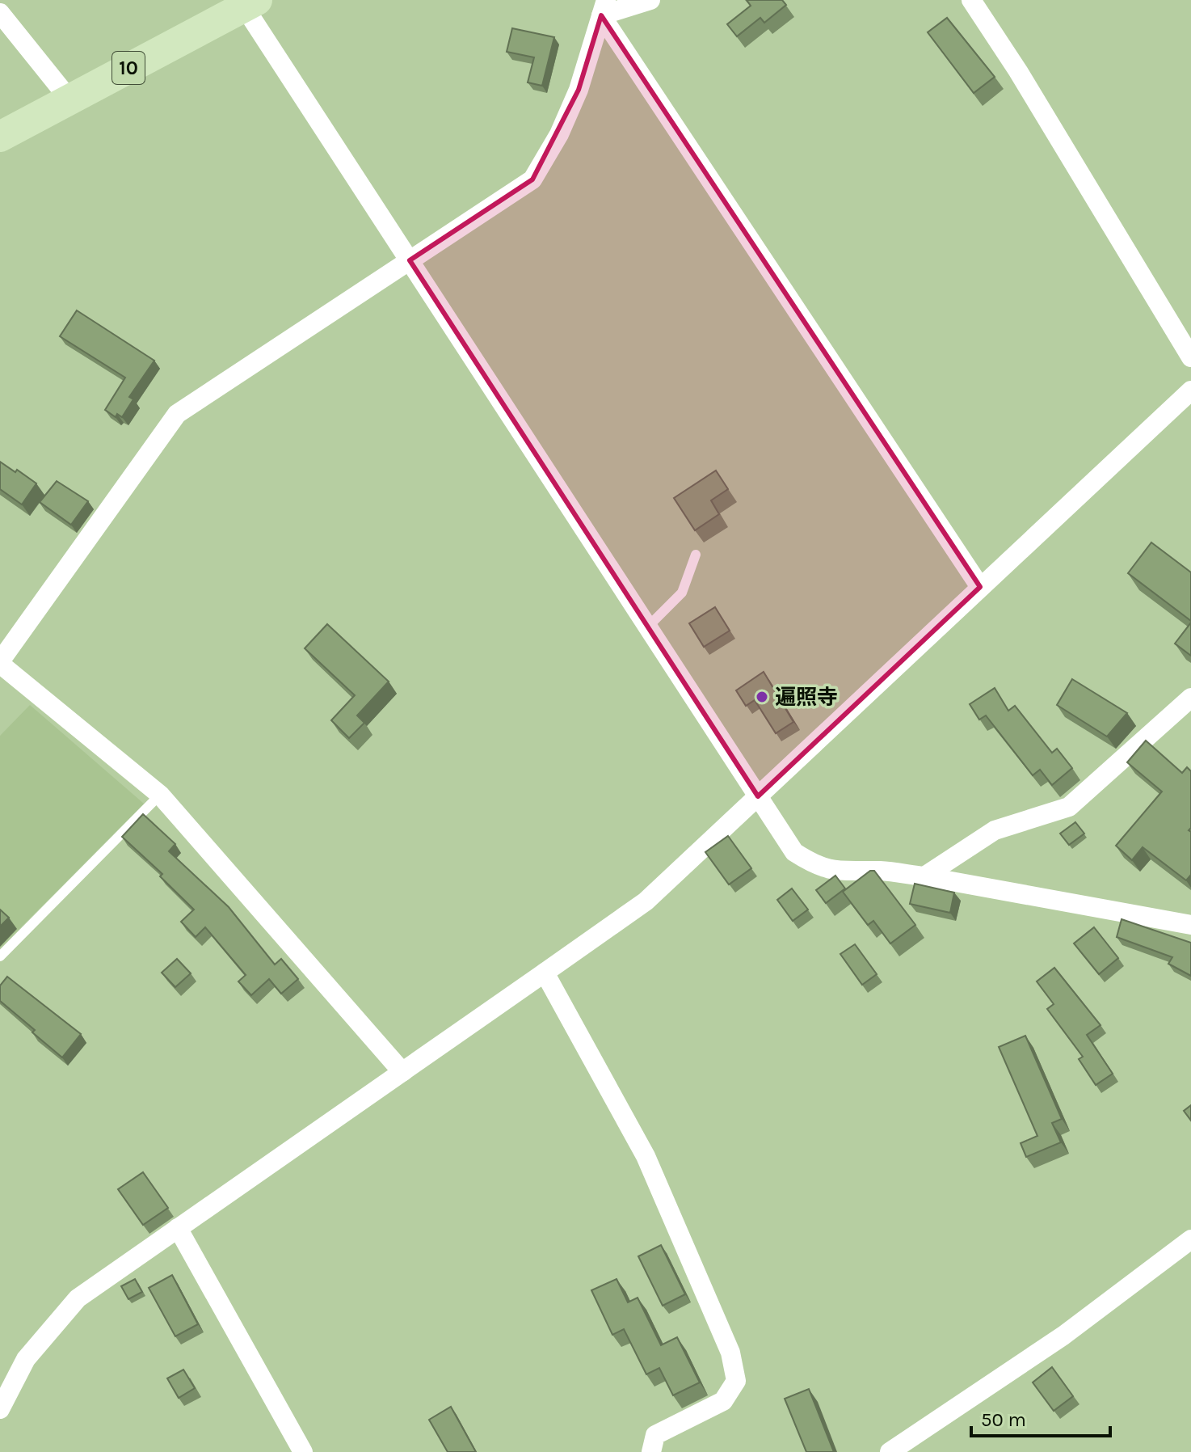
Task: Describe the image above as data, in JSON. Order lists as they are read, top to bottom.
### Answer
{
  "streets": {
    "main road": ["10"]
  },
  "places": ["遍照寺"],
  "scale_bar": "50 m"
}
